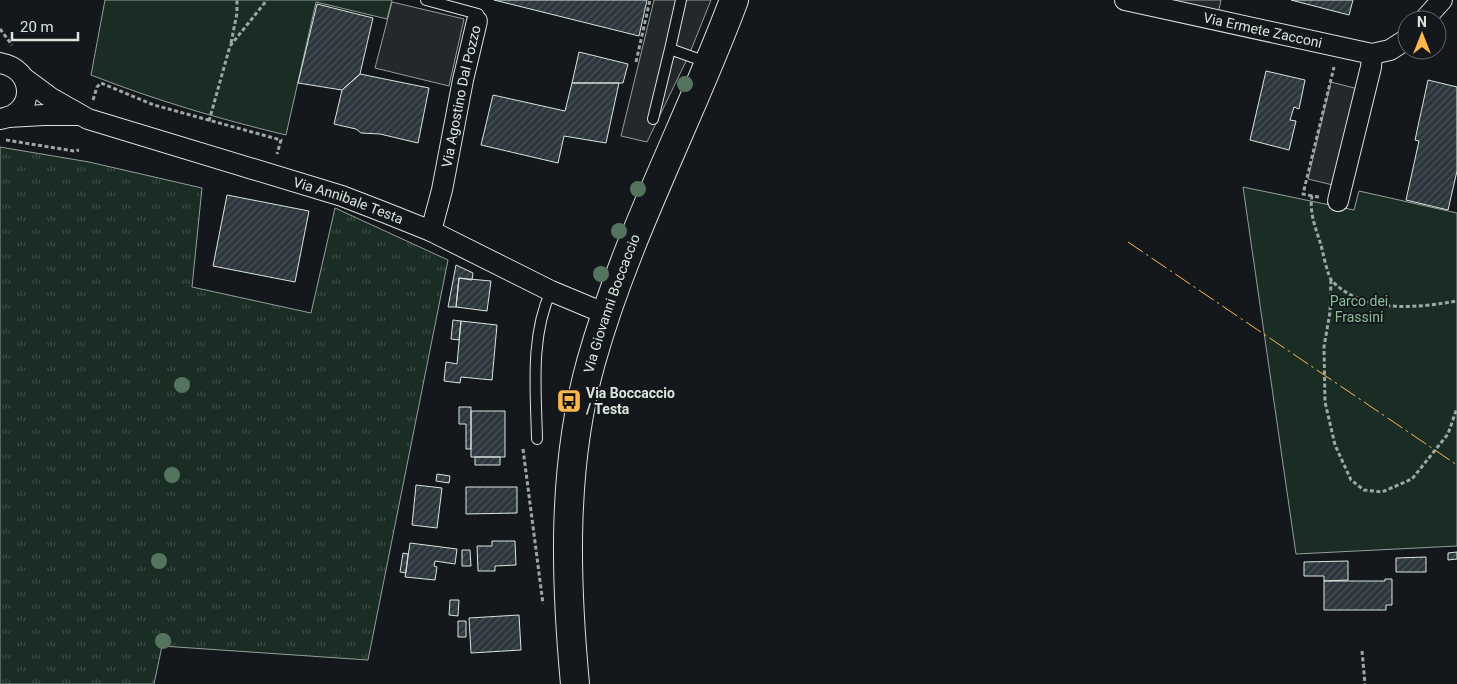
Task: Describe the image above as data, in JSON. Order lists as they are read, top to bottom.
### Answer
{
  "streets": {
    "street": [
      "Via Ermete Zacconi",
      "Via Agostino Dal Pozzo",
      "Via Annibale Testa",
      "Via Giovanni Boccaccio"
    ]
  },
  "crossings": [
    ["Via Agostino Dal Pozzo", "Via Annibale Testa"],
    ["Via Annibale Testa", "Via Giovanni Boccaccio"]
  ],
  "parks": ["Parco dei Frassini"],
  "places": {
    "bus stop": ["Via Boccaccio / Testa"]
  },
  "scale_bar": "20 m",
  "north": "top"
}
